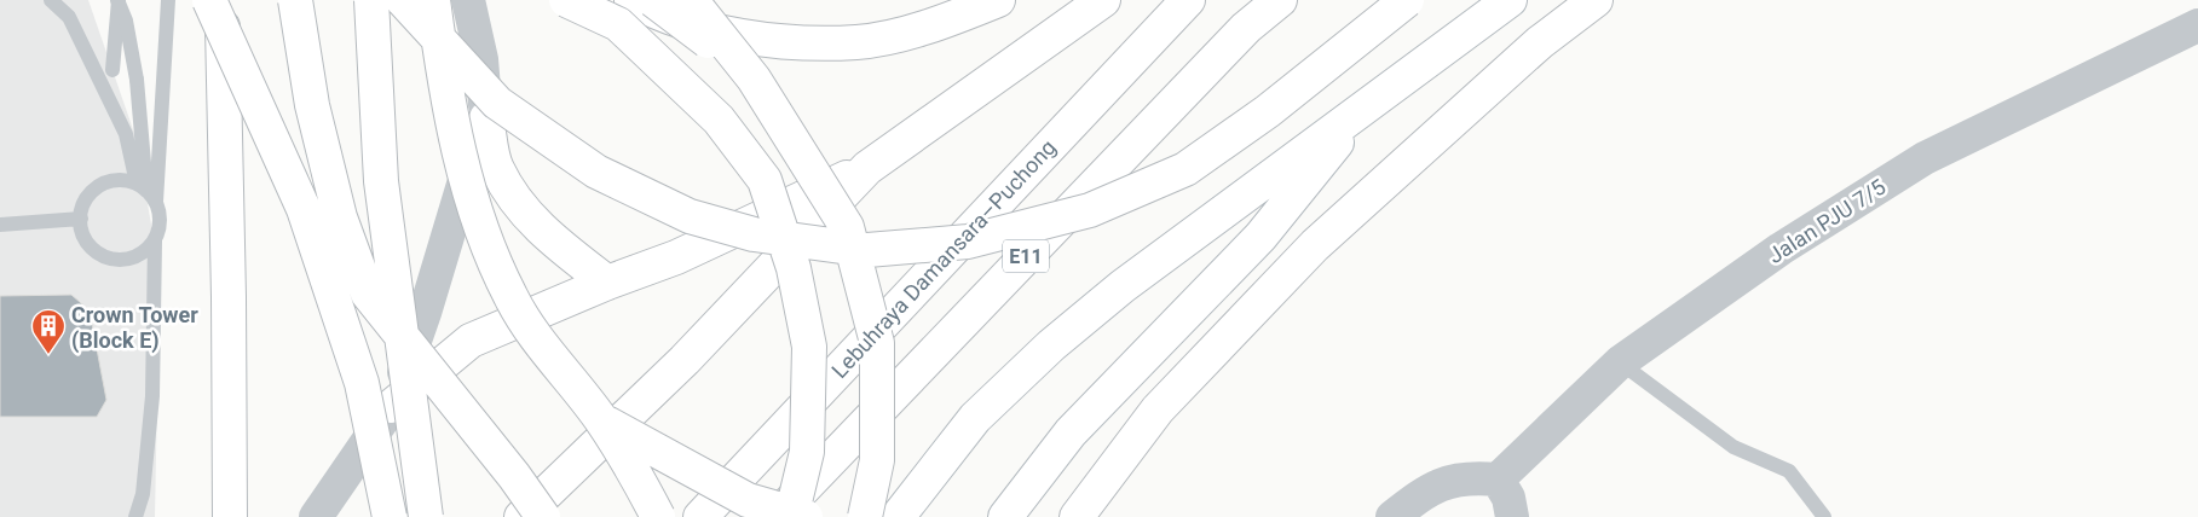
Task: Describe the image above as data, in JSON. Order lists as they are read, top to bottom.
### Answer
{
  "streets": {
    "main road": ["E11", "Lebuhraya Damansara–Puchong"],
    "street": ["Jalan PJU 7/5"]
  },
  "places": {
    "building": ["Crown Tower (Block E)"]
  }
}
